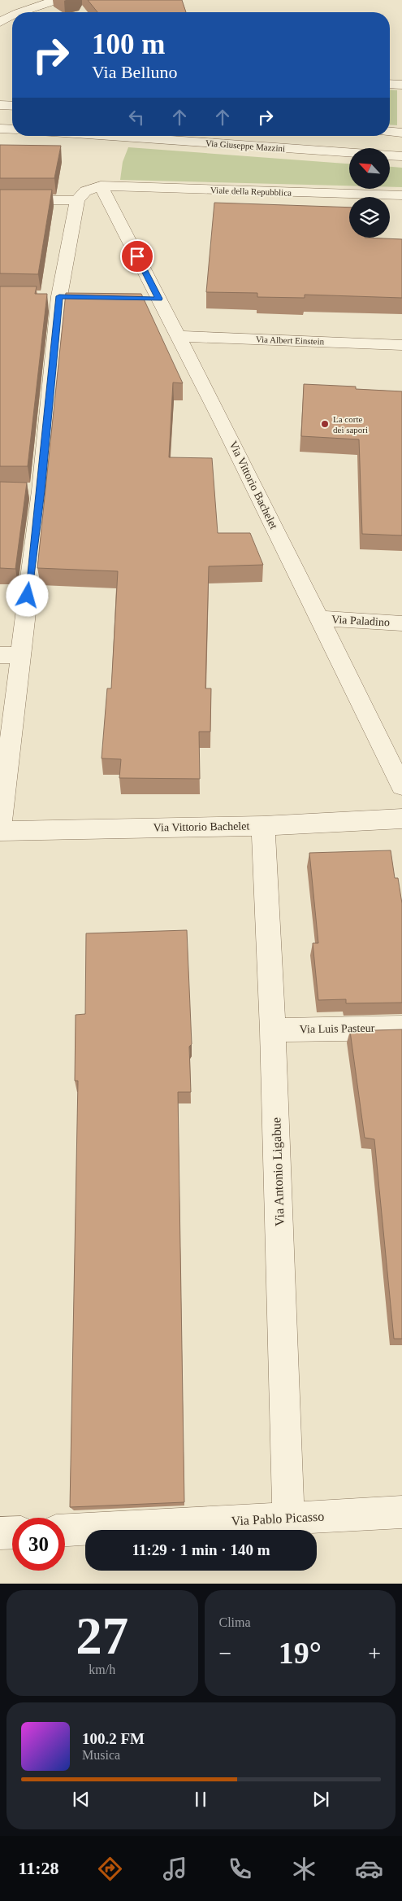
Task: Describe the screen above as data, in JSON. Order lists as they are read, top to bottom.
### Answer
{
  "streets": {
    "street": [
      "Via Giuseppe Mazzini",
      "Viale della Repubblica",
      "Via Albert Einstein",
      "Via Vittorio Bachelet",
      "Via Paladino",
      "Via Luis Pasteur",
      "Via Antonio Ligabue",
      "Via Pablo Picasso"
    ]
  },
  "crossings": [
    ["Viale della Repubblica", "Via Vittorio Bachelet"],
    ["Via Albert Einstein", "Via Vittorio Bachelet"],
    ["Via Vittorio Bachelet", "Via Paladino"],
    ["Via Vittorio Bachelet", "Via Antonio Ligabue"],
    ["Via Luis Pasteur", "Via Antonio Ligabue"],
    ["Via Antonio Ligabue", "Via Pablo Picasso"]
  ],
  "places": ["La corte dei sapori"],
  "north": "top left",
  "page": {
    "turn": ["100 m", "Via Belluno"],
    "limit": "30",
    "trip": "11:29 · 1 min · 140 m",
    "tile": [
      ["27", "km/h"],
      "Clima"
    ],
    "heat": ["−", "19°", "+"],
    "song": ["100.2 FM", "Musica"],
    "tabs": "11:28"
  }
}
